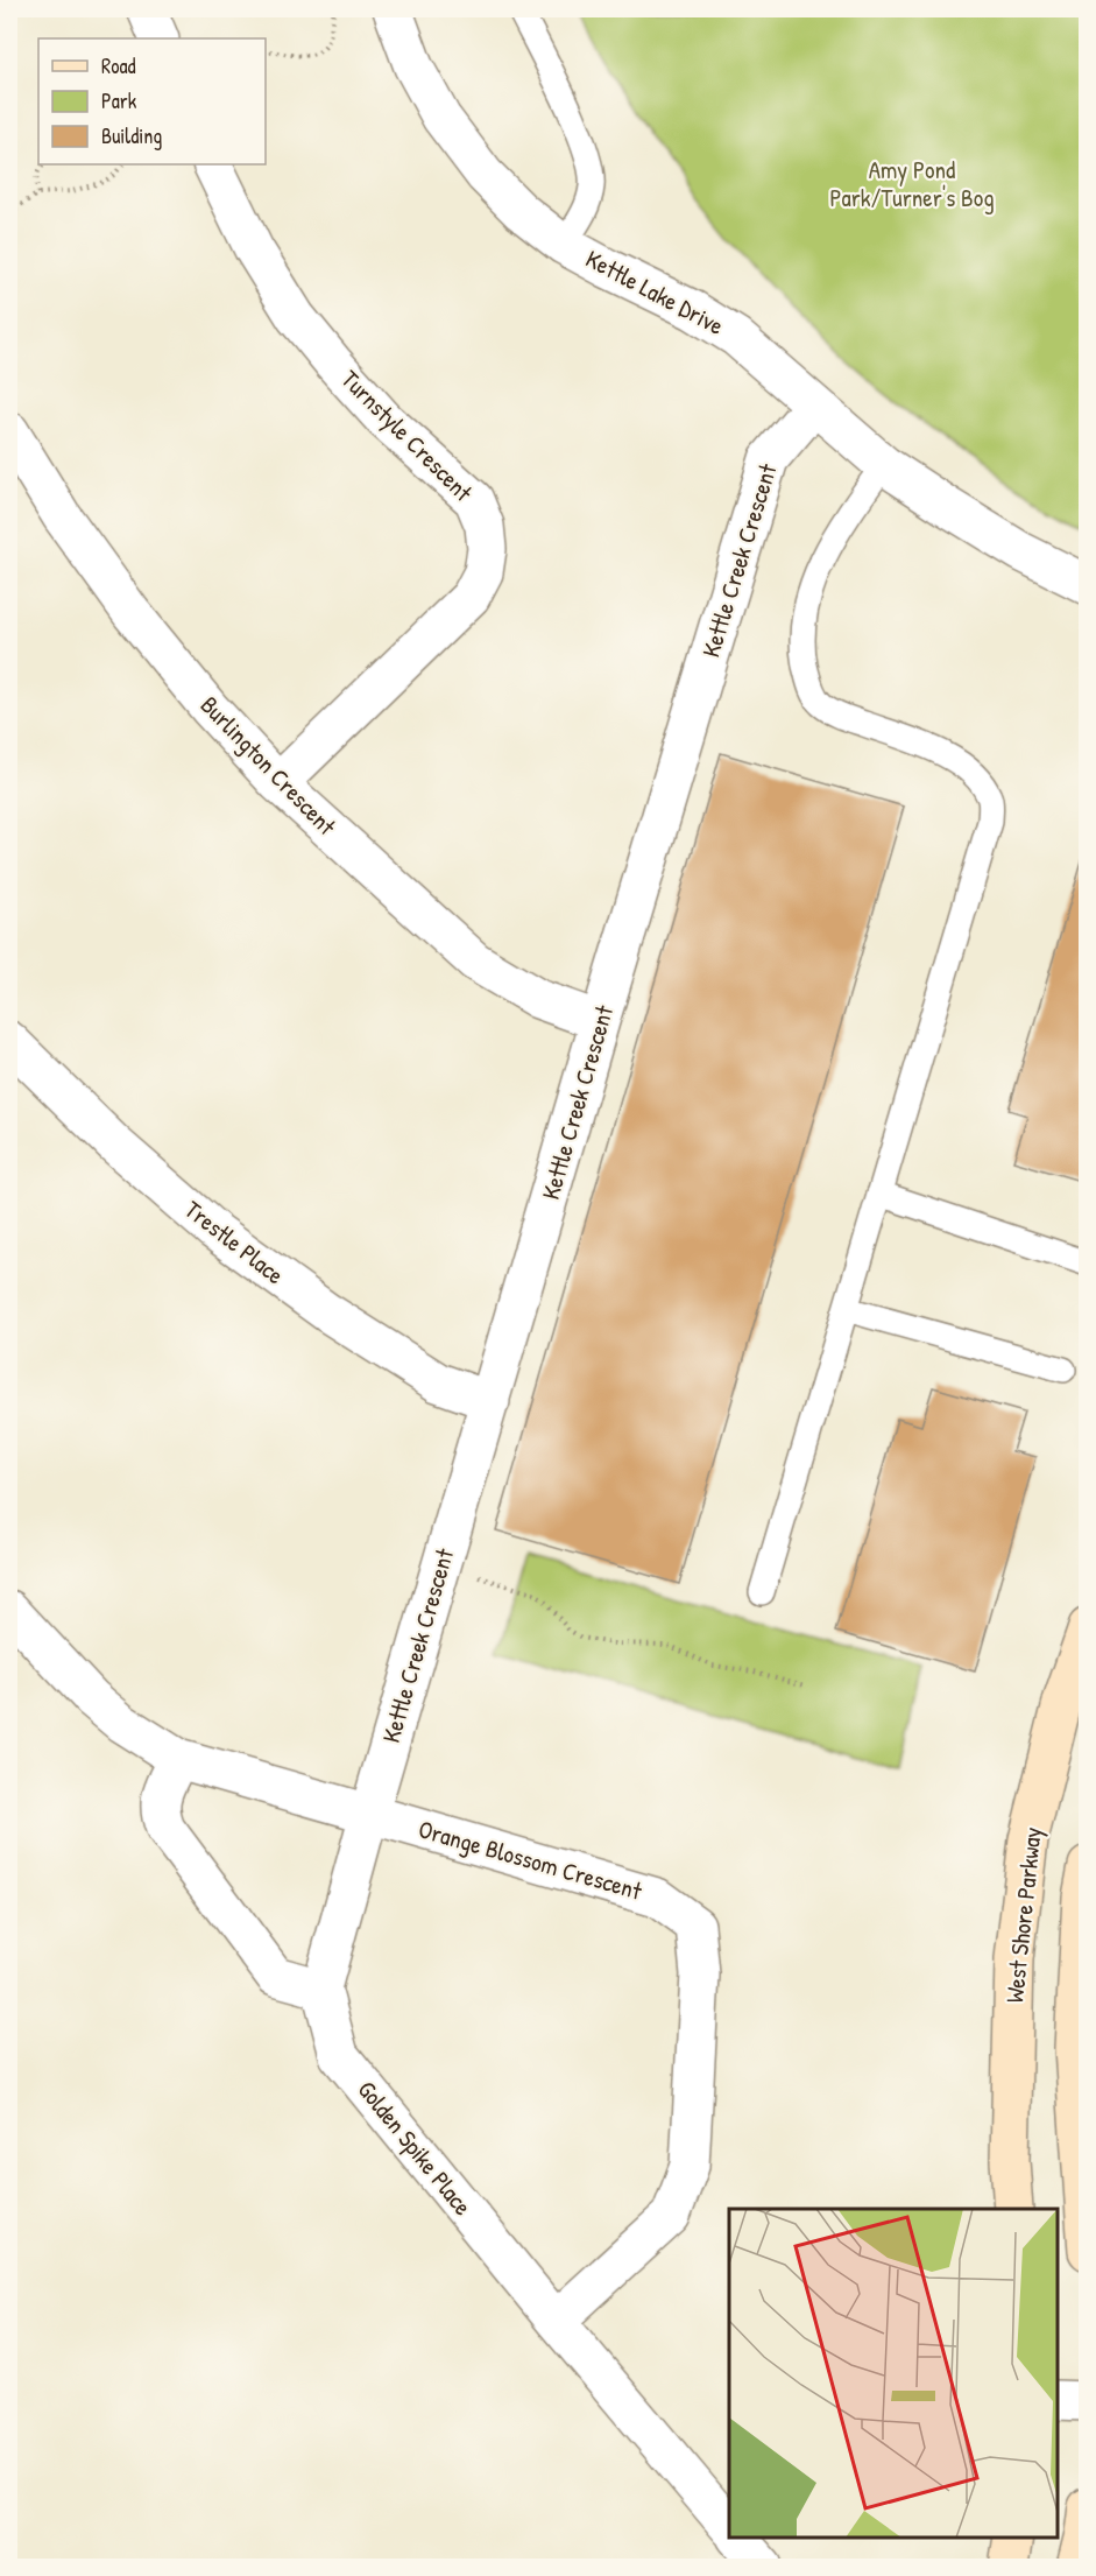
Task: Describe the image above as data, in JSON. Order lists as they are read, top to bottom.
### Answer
{
  "streets": {
    "main road": ["West Shore Parkway"],
    "street": [
      "Kettle Lake Drive",
      "Turnstyle Crescent",
      "Kettle Creek Crescent",
      "Burlington Crescent",
      "Trestle Place",
      "Orange Blossom Crescent",
      "Golden Spike Place"
    ]
  },
  "crossings": [
    ["Kettle Lake Drive", "Kettle Creek Crescent"],
    ["Turnstyle Crescent", "Burlington Crescent"],
    ["Kettle Creek Crescent", "Burlington Crescent"],
    ["Kettle Creek Crescent", "Trestle Place"],
    ["Kettle Creek Crescent", "Orange Blossom Crescent"],
    ["Kettle Creek Crescent", "Golden Spike Place"],
    ["Orange Blossom Crescent", "Golden Spike Place"]
  ],
  "parks": ["Amy Pond Park/Turner's Bog"],
  "legend": ["Road", "Park", "Building"]
}
